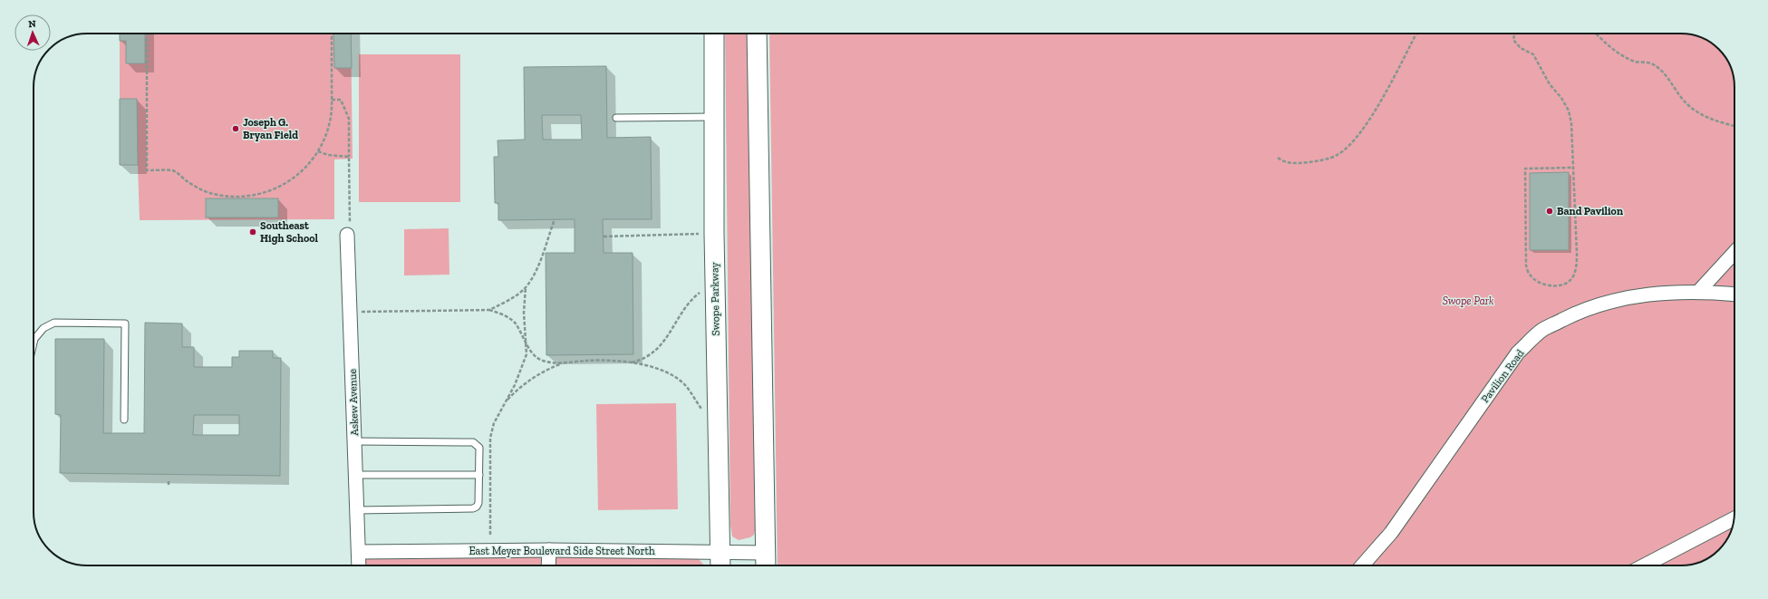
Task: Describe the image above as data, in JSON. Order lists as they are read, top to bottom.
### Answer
{
  "streets": {
    "main road": ["Swope Parkway"],
    "street": ["Pavilion Road", "Askew Avenue", "East Meyer Boulevard Side Street North"]
  },
  "crossings": [
    ["Swope Parkway", "East Meyer Boulevard Side Street North"],
    ["Askew Avenue", "East Meyer Boulevard Side Street North"]
  ],
  "parks": ["Swope Park"],
  "places": ["Joseph G. Bryan Field", "Band Pavilion", "Southeast High School"],
  "north": "top"
}
